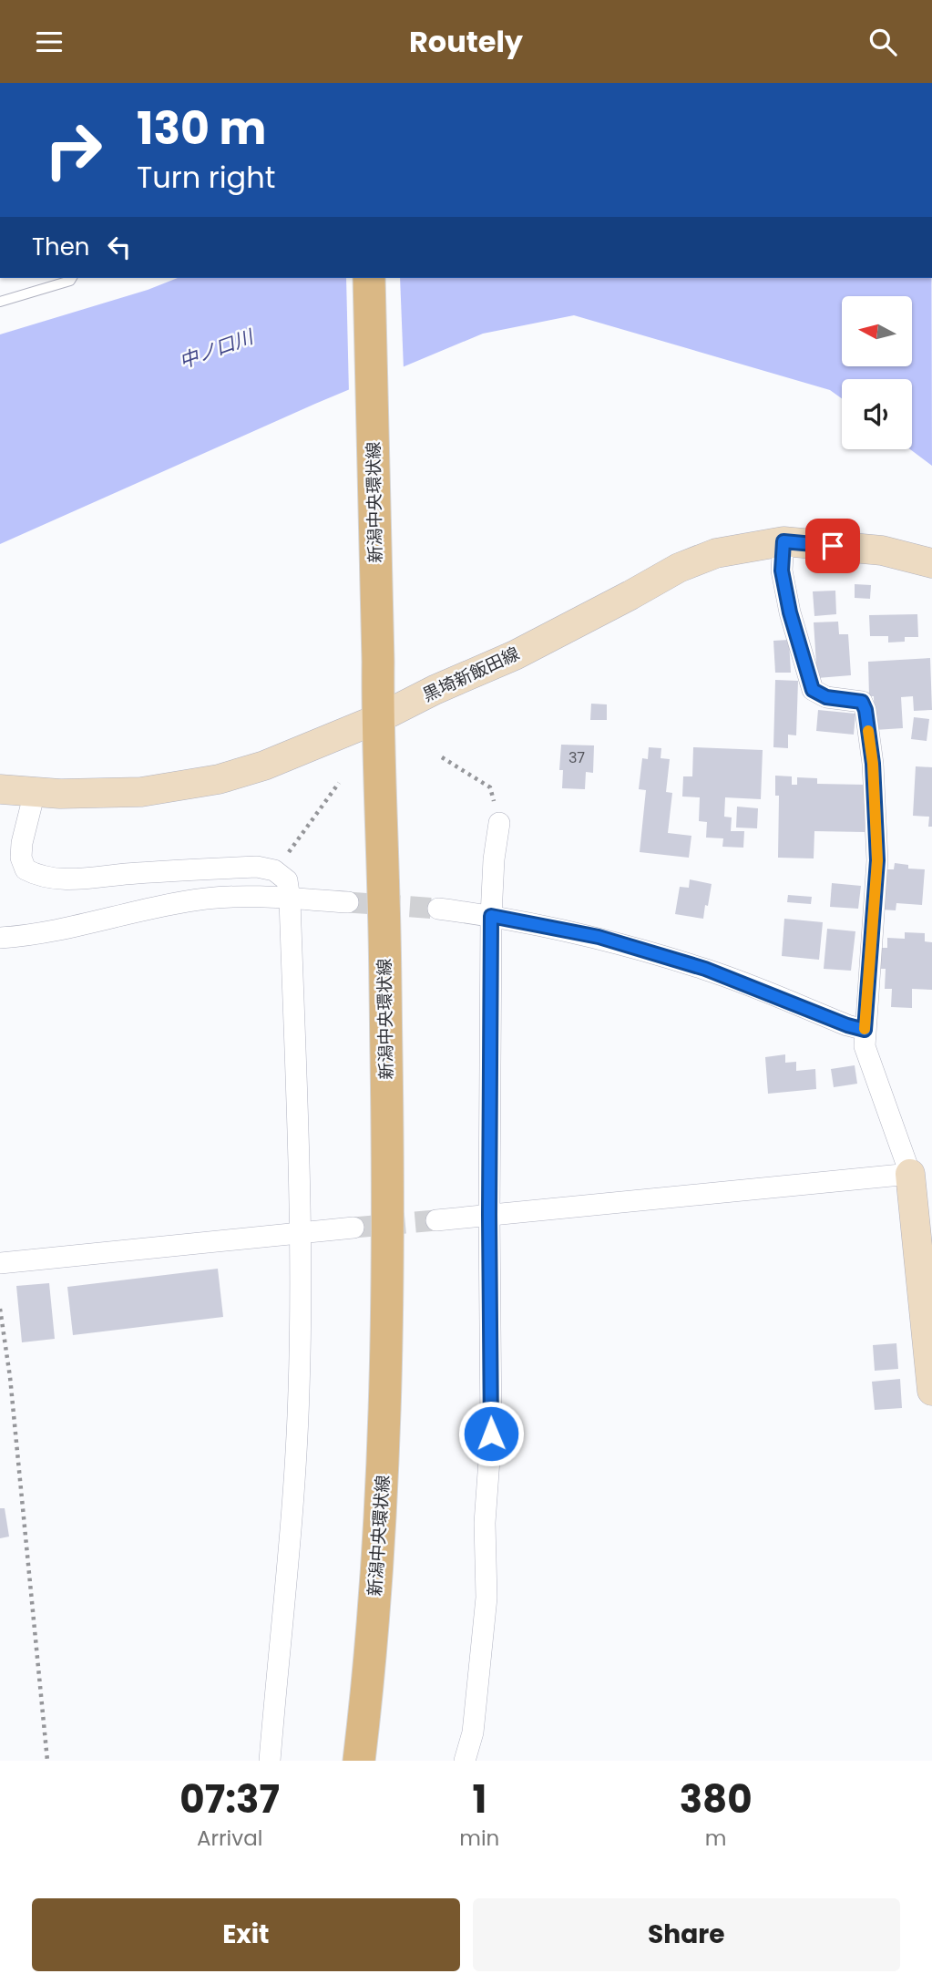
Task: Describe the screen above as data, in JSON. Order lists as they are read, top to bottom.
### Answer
{
  "streets": {
    "main road": ["新潟中央環状線", "黒埼新飯田線"]
  },
  "crossings": [
    ["新潟中央環状線", "黒埼新飯田線"]
  ],
  "water": ["中ノ口川"],
  "house_numbers": ["37"],
  "north": "left",
  "page": {
    "header": "Routely",
    "turn": ["130 m", "Turn right"],
    "then": "Then",
    "eta": [
      "07:37",
      "Arrival",
      "1",
      "min",
      "380",
      "m"
    ],
    "buttons": ["Exit", "Share"]
  }
}
